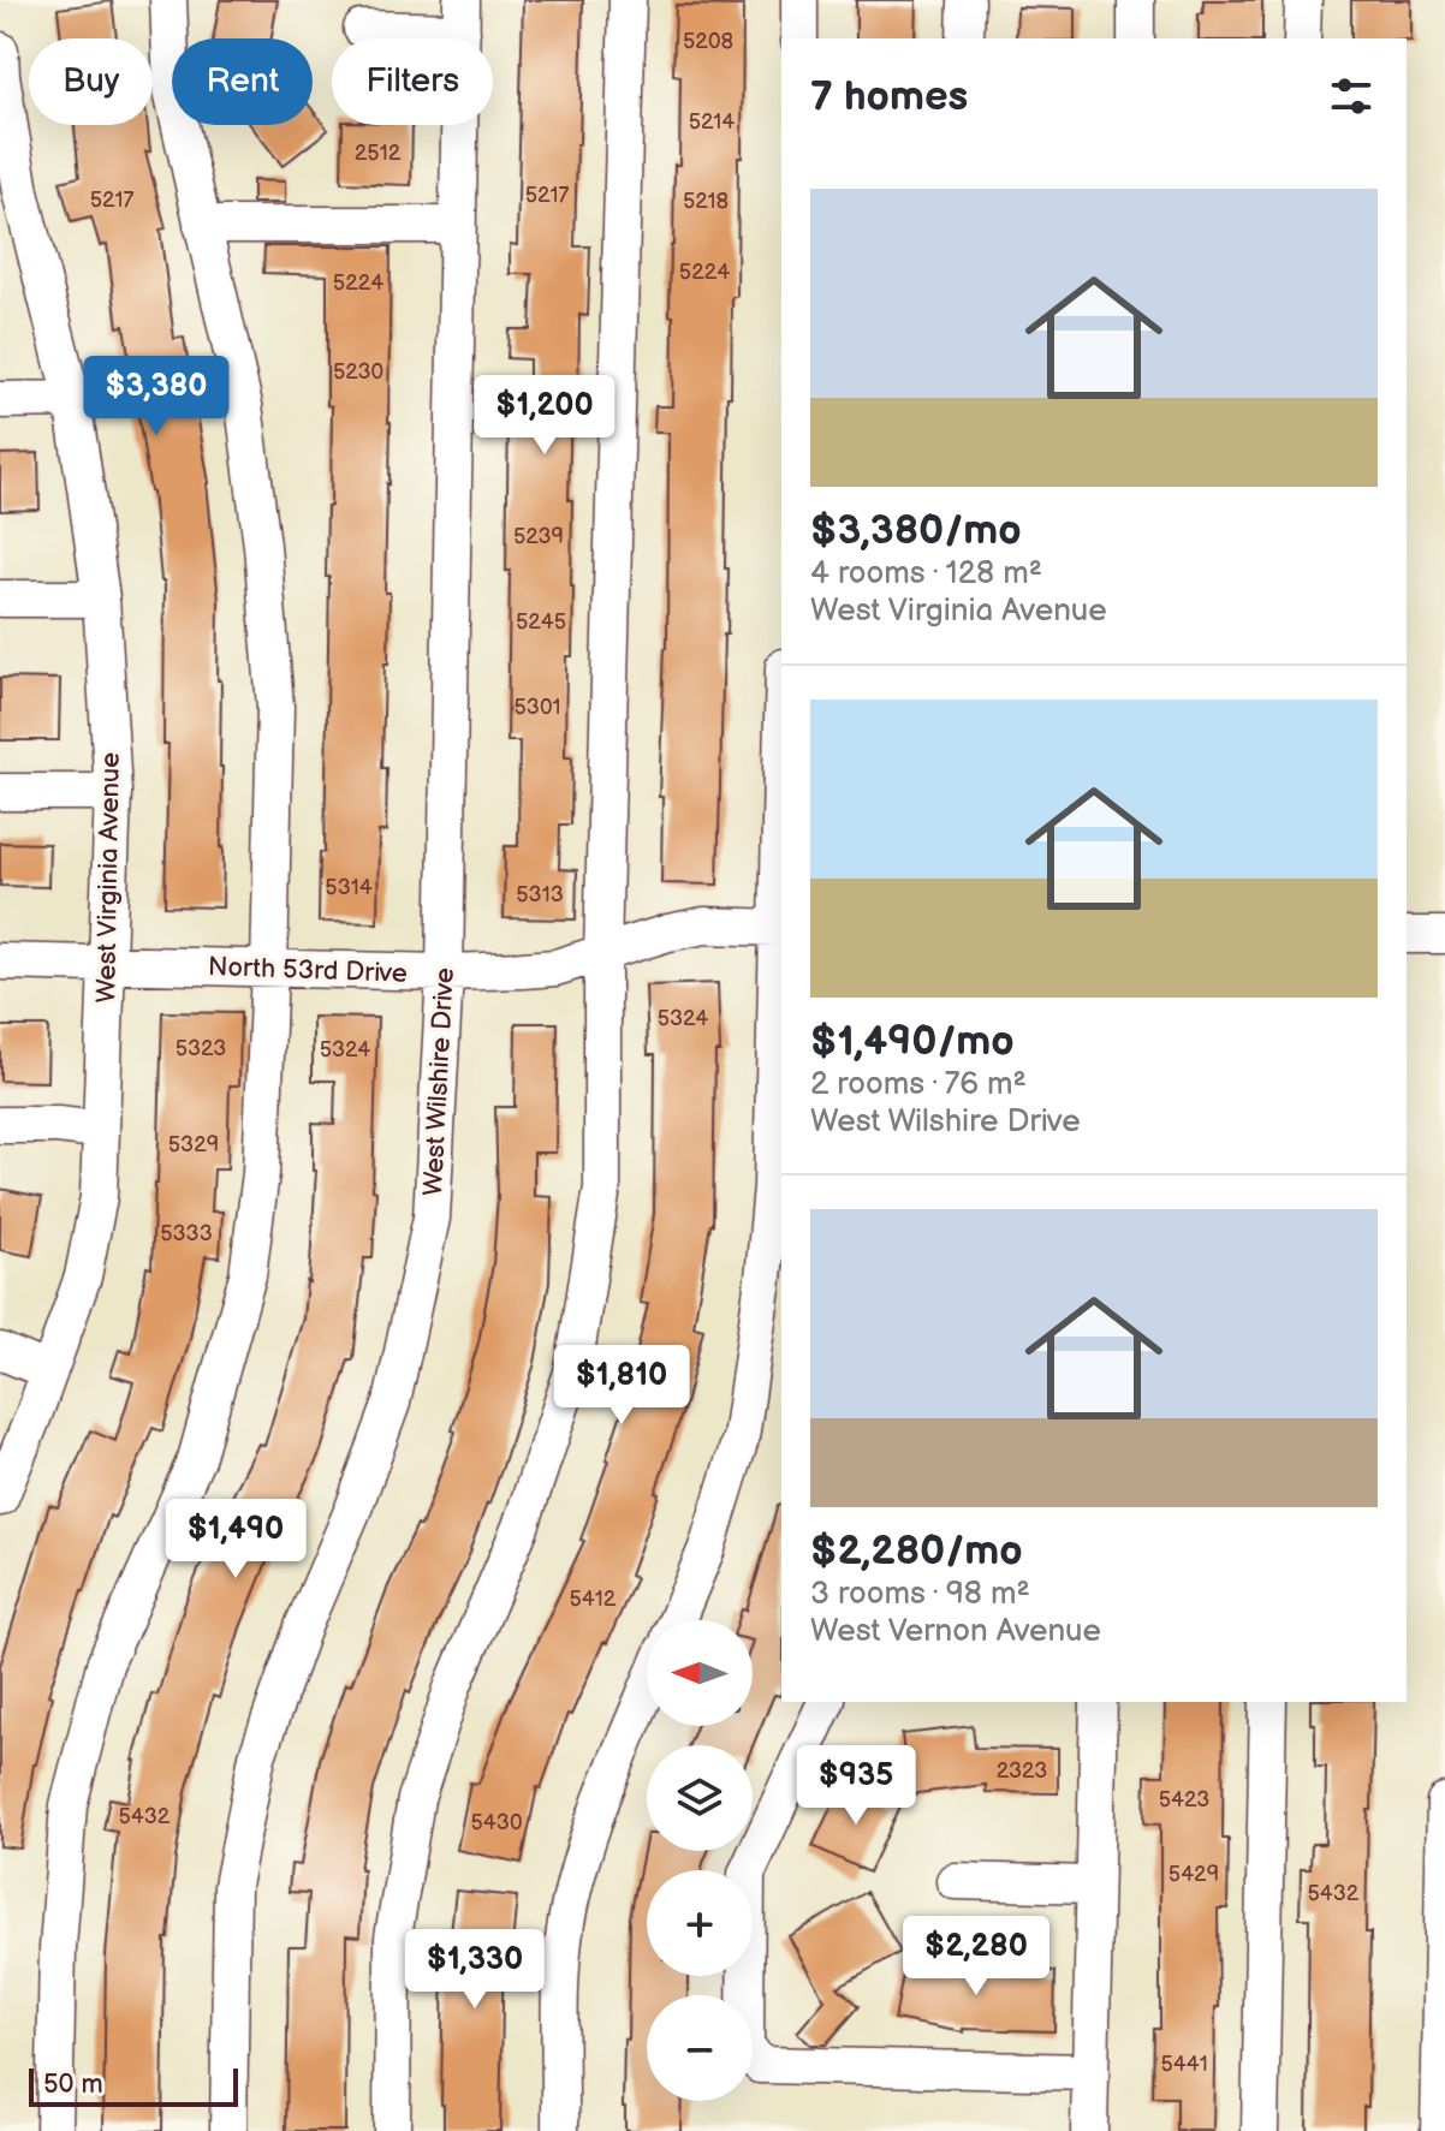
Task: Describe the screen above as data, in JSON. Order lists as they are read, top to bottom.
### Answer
{
  "streets": {
    "street": ["West Virginia Avenue", "North 53rd Drive", "West Wilshire Drive"]
  },
  "crossings": [
    ["West Virginia Avenue", "North 53rd Drive"],
    ["North 53rd Drive", "West Wilshire Drive"]
  ],
  "house_numbers": [
    "5208",
    "5214",
    "2512",
    "5217",
    "5217",
    "5218",
    "5224",
    "5224",
    "5230",
    "5239",
    "5245",
    "5301",
    "5314",
    "5313",
    "5324",
    "5323",
    "5324",
    "5329",
    "5333",
    "5412",
    "2323",
    "5423",
    "5432",
    "5430",
    "5429",
    "5432",
    "5441"
  ],
  "scale_bar": "50 m",
  "north": "left",
  "page": {
    "chip": ["Buy", "Rent", "Filters"],
    "heading": "7 homes",
    "list": [
      {
        "name": "$3,380/mo",
        "note": "4 rooms · 128 m² · West Virginia Avenue"
      },
      {
        "name": "$1,490/mo",
        "note": "2 rooms · 76 m² · West Wilshire Drive"
      },
      {
        "name": "$2,280/mo",
        "note": "3 rooms · 98 m² · West Vernon Avenue"
      }
    ],
    "price": [
      "$3,380",
      "$1,200",
      "$1,810",
      "$1,490",
      "$935",
      "$2,280",
      "$1,330"
    ],
    "map_buttons": ["+", "−"],
    "scale": "50 m"
  }
}
